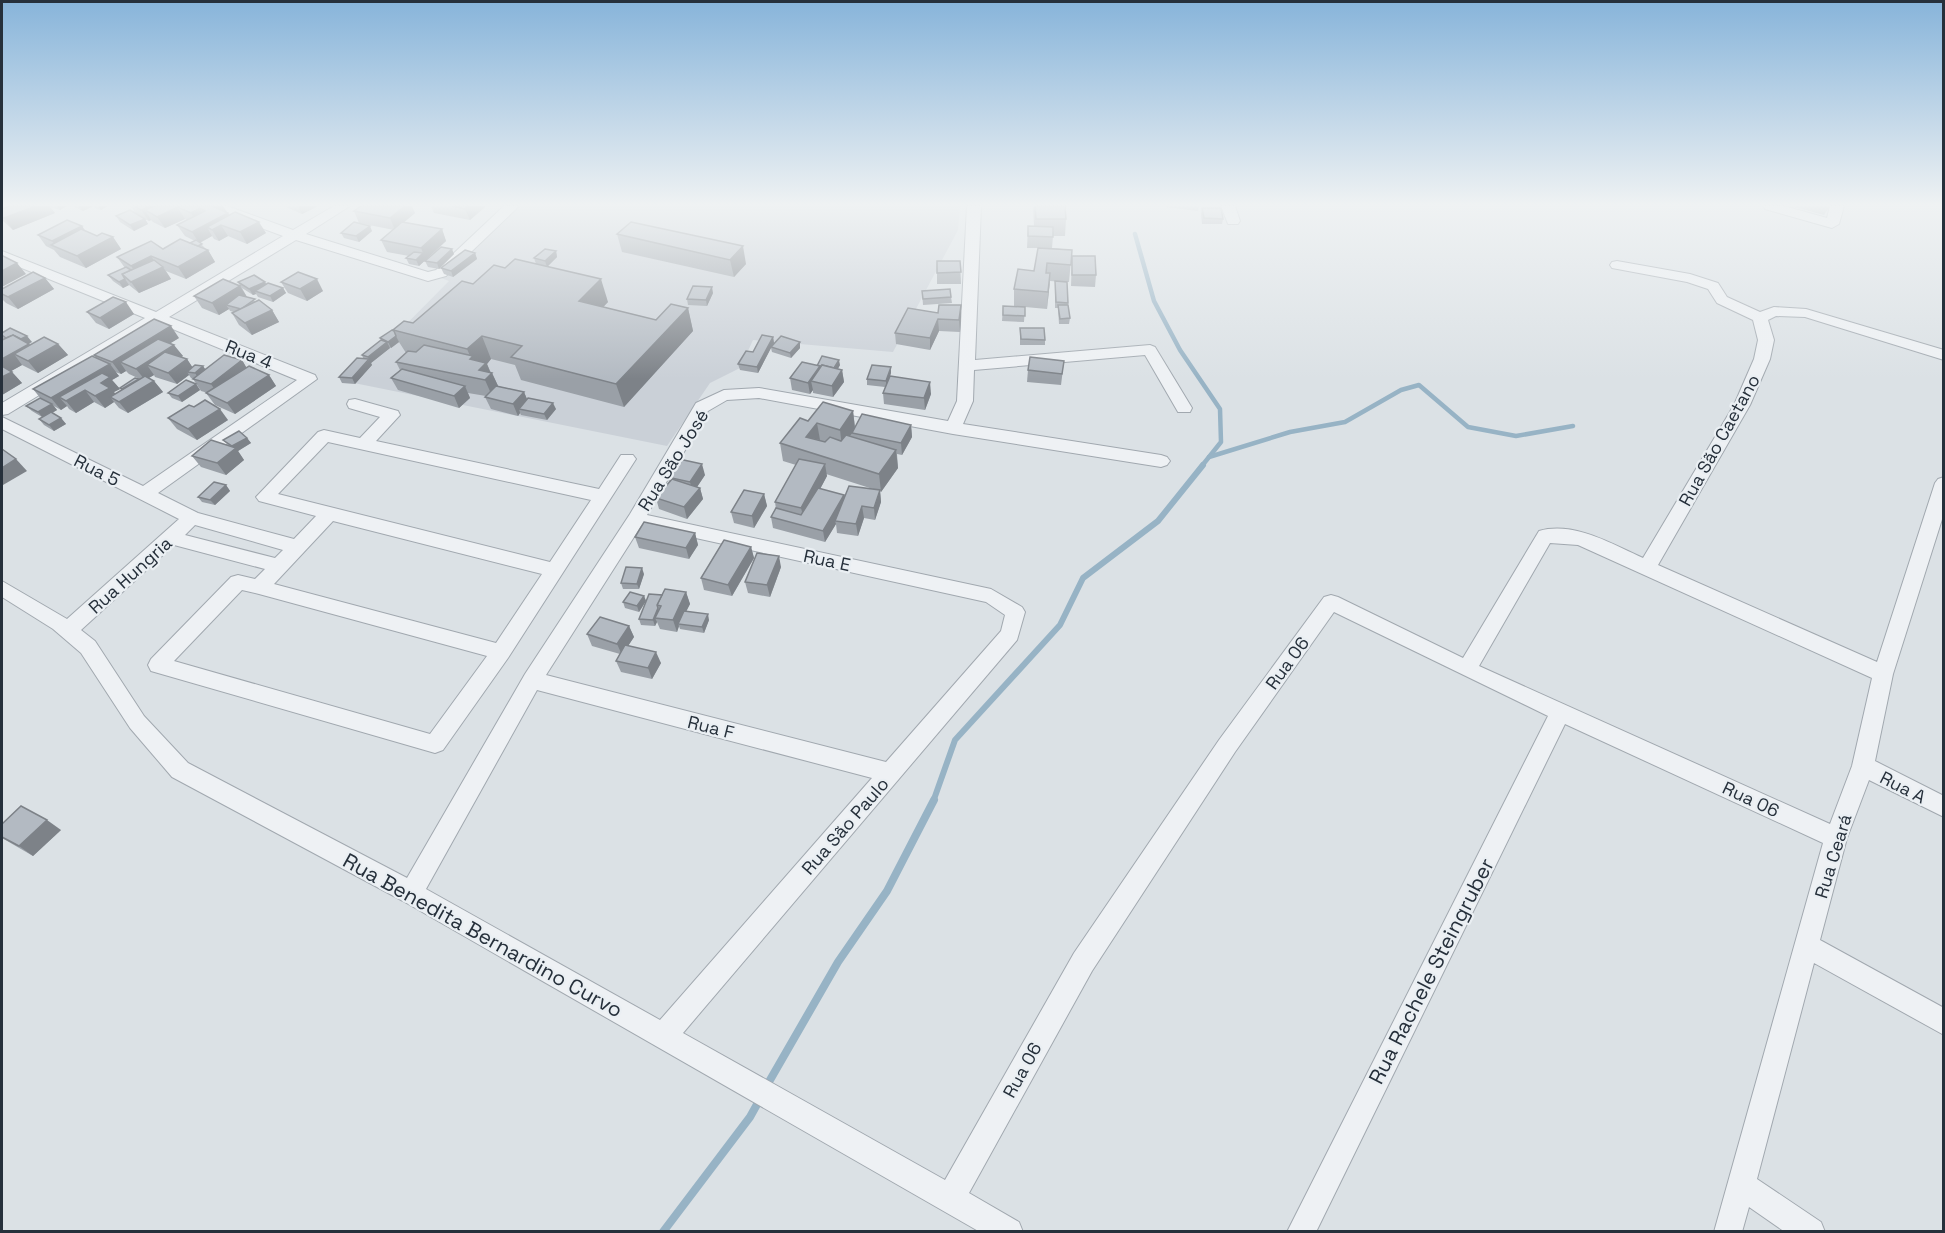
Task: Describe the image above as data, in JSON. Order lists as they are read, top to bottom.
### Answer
{
  "streets": {
    "street": [
      "Rua 4",
      "Rua São Caetano",
      "Rua São José",
      "Rua 5",
      "Rua E",
      "Rua Hungria",
      "Rua 06",
      "Rua F",
      "Rua A",
      "Rua São Paulo",
      "Rua Ceará",
      "Rua Benedita Bernardino Curvo",
      "Rua Rachele Steingruber"
    ]
  },
  "crossings": [
    ["Rua 4", "Rua 5"],
    ["Rua São José", "Rua E"],
    ["Rua São José", "Rua F"],
    ["Rua São José", "Rua Benedita Bernardino Curvo"],
    ["Rua 5", "Rua Hungria"],
    ["Rua E", "Rua São Paulo"],
    ["Rua Hungria", "Rua Benedita Bernardino Curvo"],
    ["Rua 06", "Rua Ceará"],
    ["Rua 06", "Rua Benedita Bernardino Curvo"],
    ["Rua 06", "Rua Rachele Steingruber"],
    ["Rua F", "Rua São Paulo"],
    ["Rua A", "Rua Ceará"],
    ["Rua São Paulo", "Rua Benedita Bernardino Curvo"]
  ]
}
